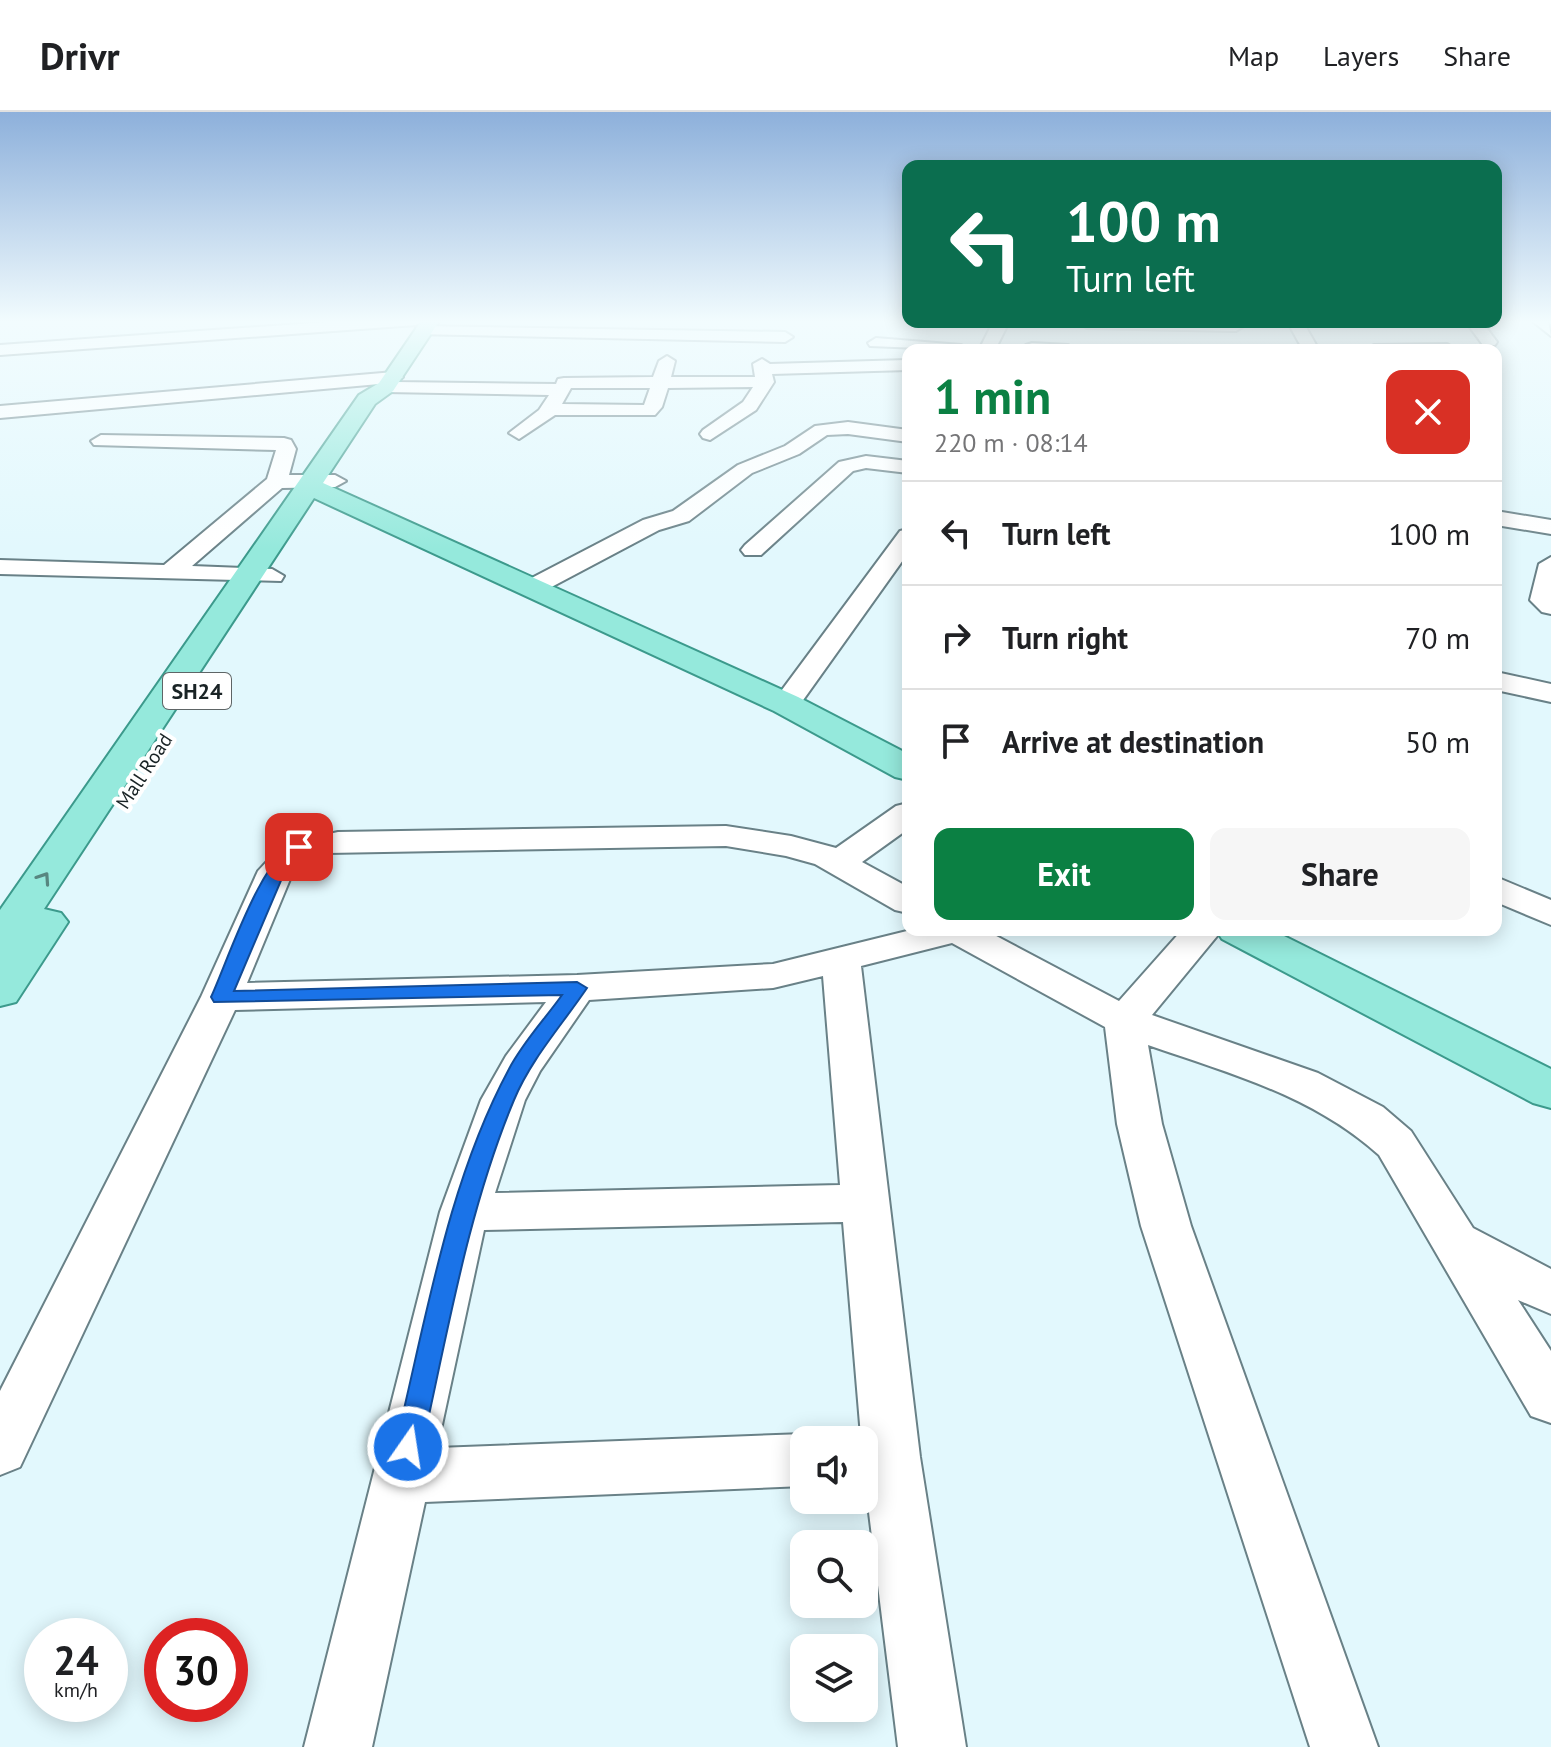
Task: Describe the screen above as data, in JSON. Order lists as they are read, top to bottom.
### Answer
{
  "streets": {
    "main road": ["SH24", "Mall Road"]
  },
  "page": {
    "header": "Drivr",
    "nav": ["Map", "Layers", "Share"],
    "turn": ["100 m", "Turn left"],
    "heading": ["1 min", "220 m · 08:14"],
    "list": [
      {
        "name": "Turn left",
        "value": "100 m"
      },
      {
        "name": "Turn right",
        "value": "70 m"
      },
      {
        "name": "Arrive at destination",
        "value": "50 m"
      }
    ],
    "buttons": ["Exit", "Share"],
    "speed": "24 km/h",
    "limit": "30"
  }
}
